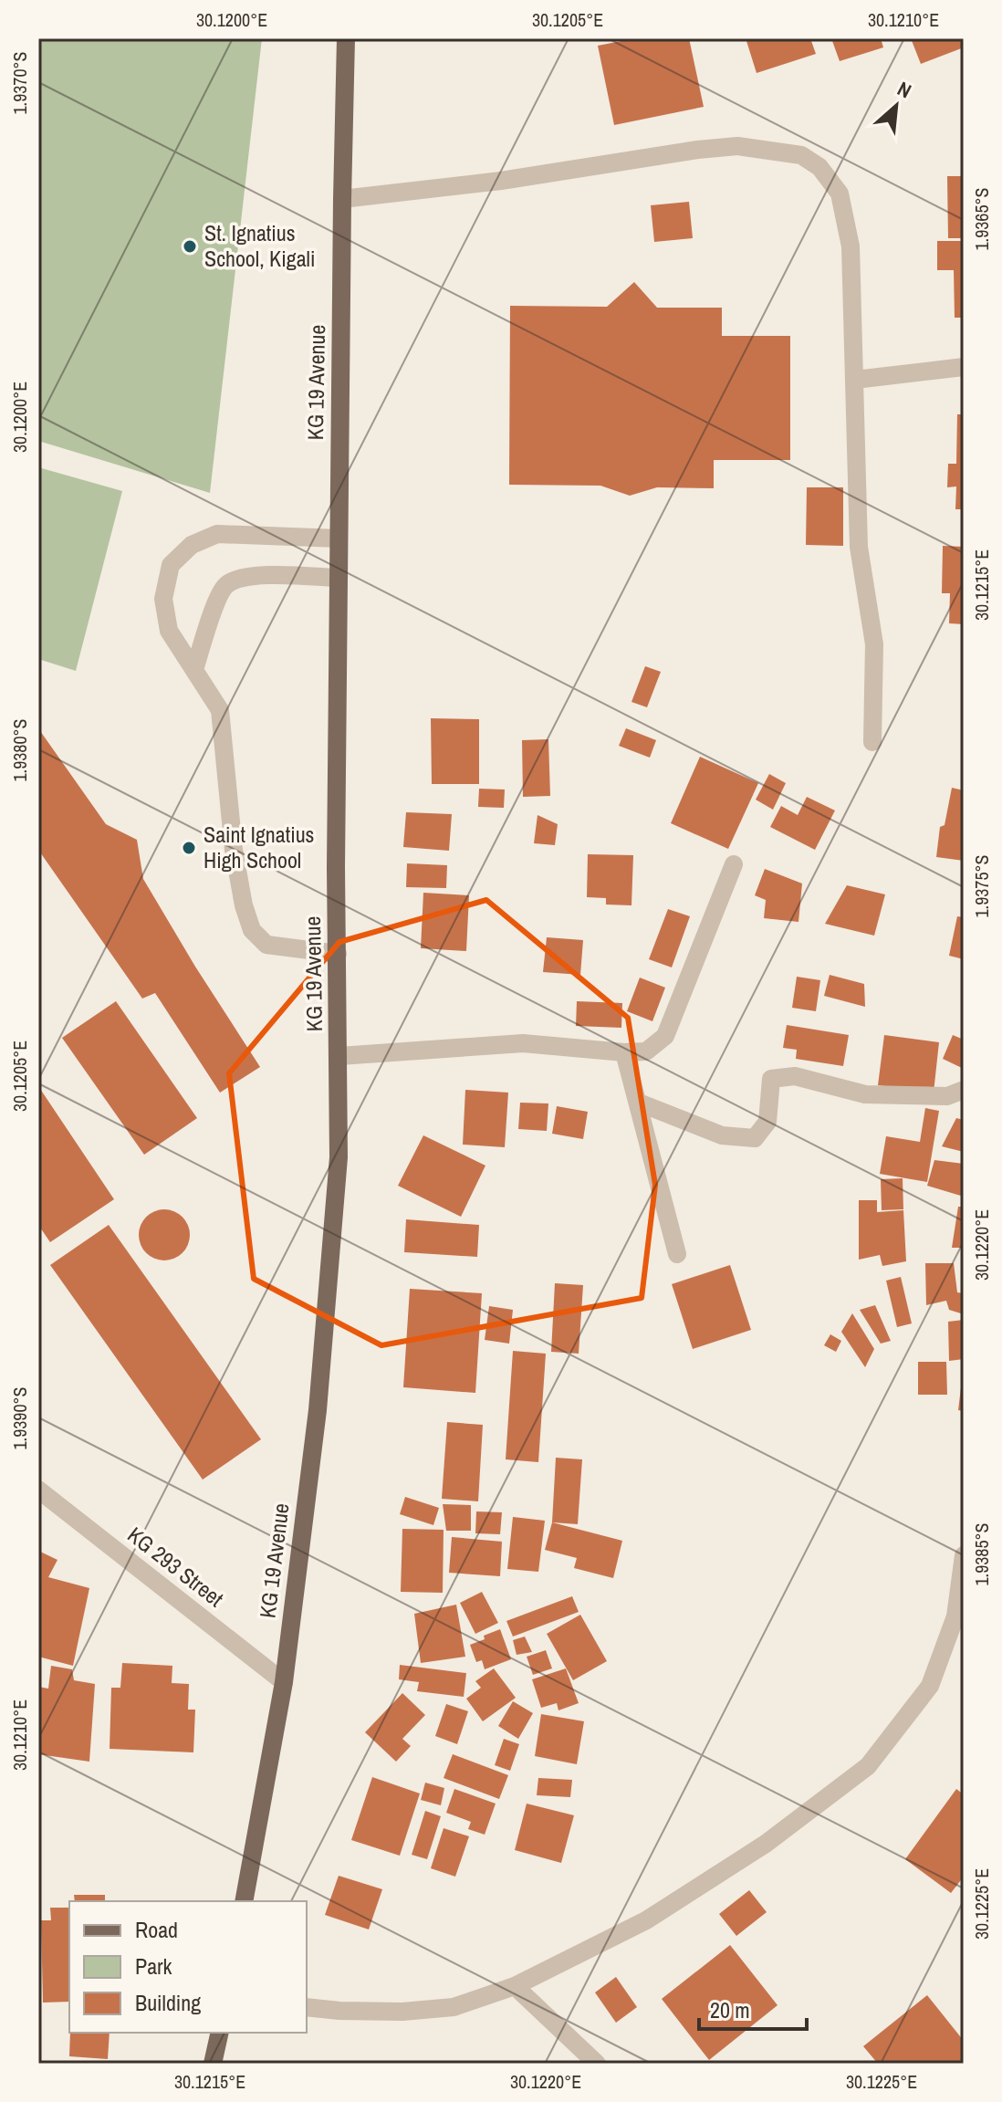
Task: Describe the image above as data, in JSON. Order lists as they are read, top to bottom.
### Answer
{
  "streets": {
    "main road": ["KG 19 Avenue"],
    "street": ["KG 293 Street"]
  },
  "crossings": [
    ["KG 19 Avenue", "KG 293 Street"]
  ],
  "places": ["St. Ignatius School, Kigali", "Saint Ignatius High School"],
  "legend": ["Road", "Park", "Building"],
  "scale_bar": "20 m",
  "north": "top right",
  "coordinates": [
    "30.1200°E",
    "30.1205°E",
    "30.1210°E",
    "1.9370°S",
    "1.9365°S",
    "30.1215°E",
    "1.9380°S",
    "1.9375°S",
    "30.1220°E",
    "1.9390°S",
    "1.9385°S",
    "30.1225°E"
  ]
}
